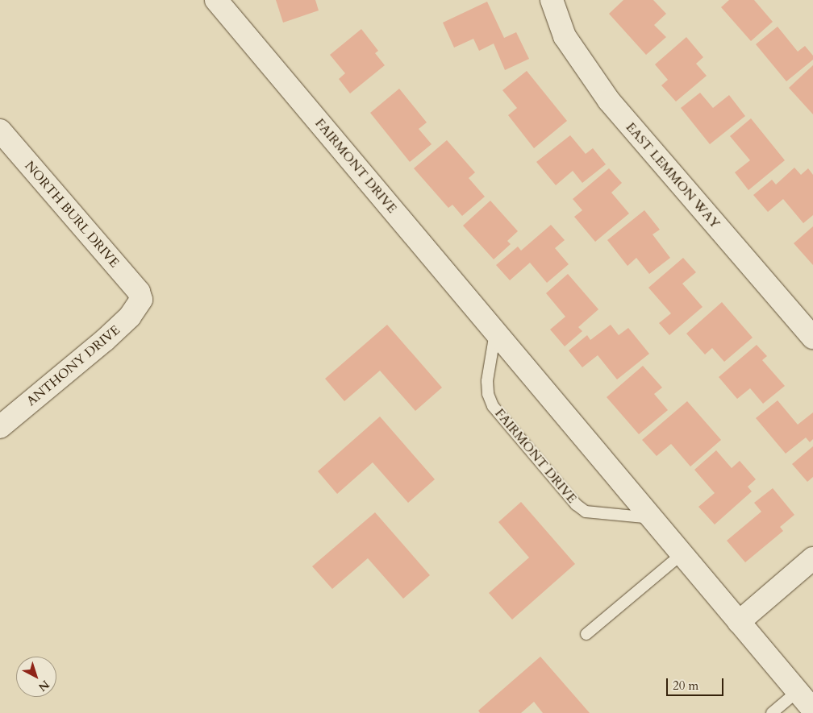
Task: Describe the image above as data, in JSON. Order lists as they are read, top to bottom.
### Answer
{
  "streets": {
    "street": [
      "FAIRMONT DRIVE",
      "EAST LEMMON WAY",
      "NORTH BURL DRIVE",
      "ANTHONY DRIVE"
    ]
  },
  "crossings": [
    ["NORTH BURL DRIVE", "ANTHONY DRIVE"]
  ],
  "scale_bar": "20 m",
  "north": "bottom right"
}
